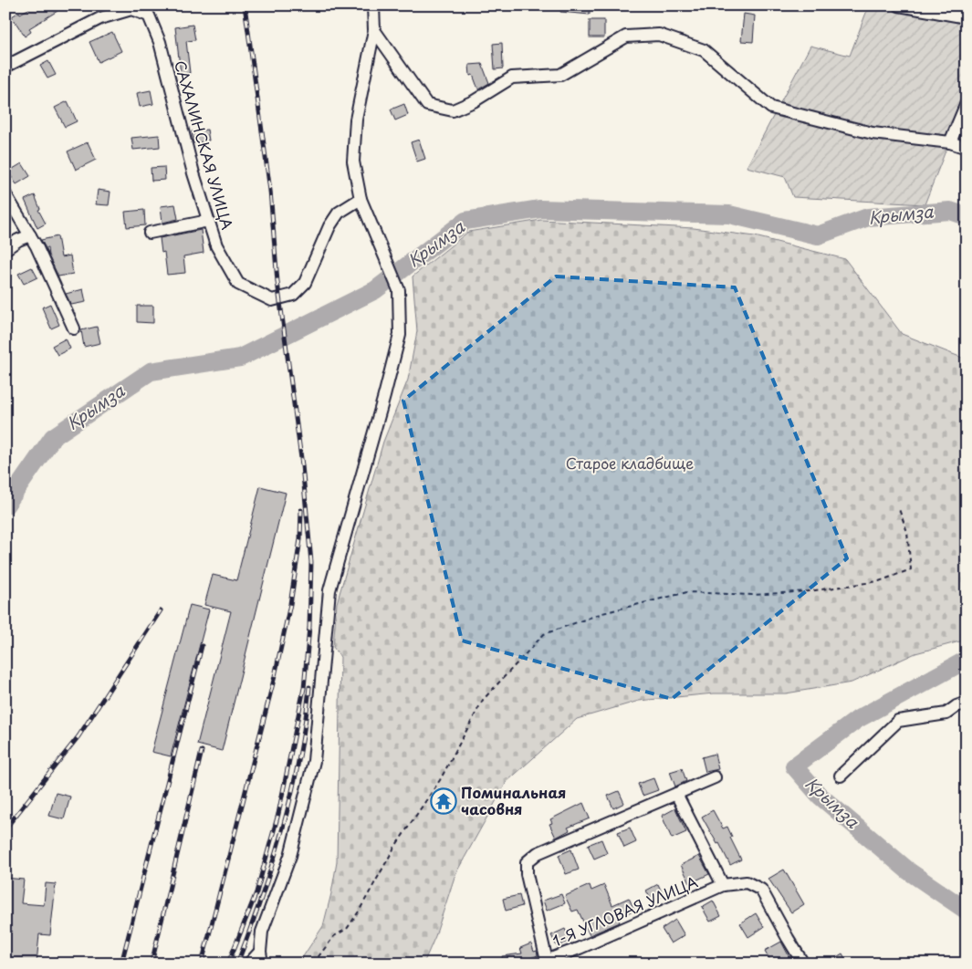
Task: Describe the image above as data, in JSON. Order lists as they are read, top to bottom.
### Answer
{
  "streets": {
    "street": ["САХАЛИНСКАЯ УЛИЦА", "1-Я УГЛОВАЯ УЛИЦА"]
  },
  "water": ["Крымза"],
  "parks": ["Старое кладбище"],
  "places": {
    "temple": ["Поминальная часовня"]
  }
}
